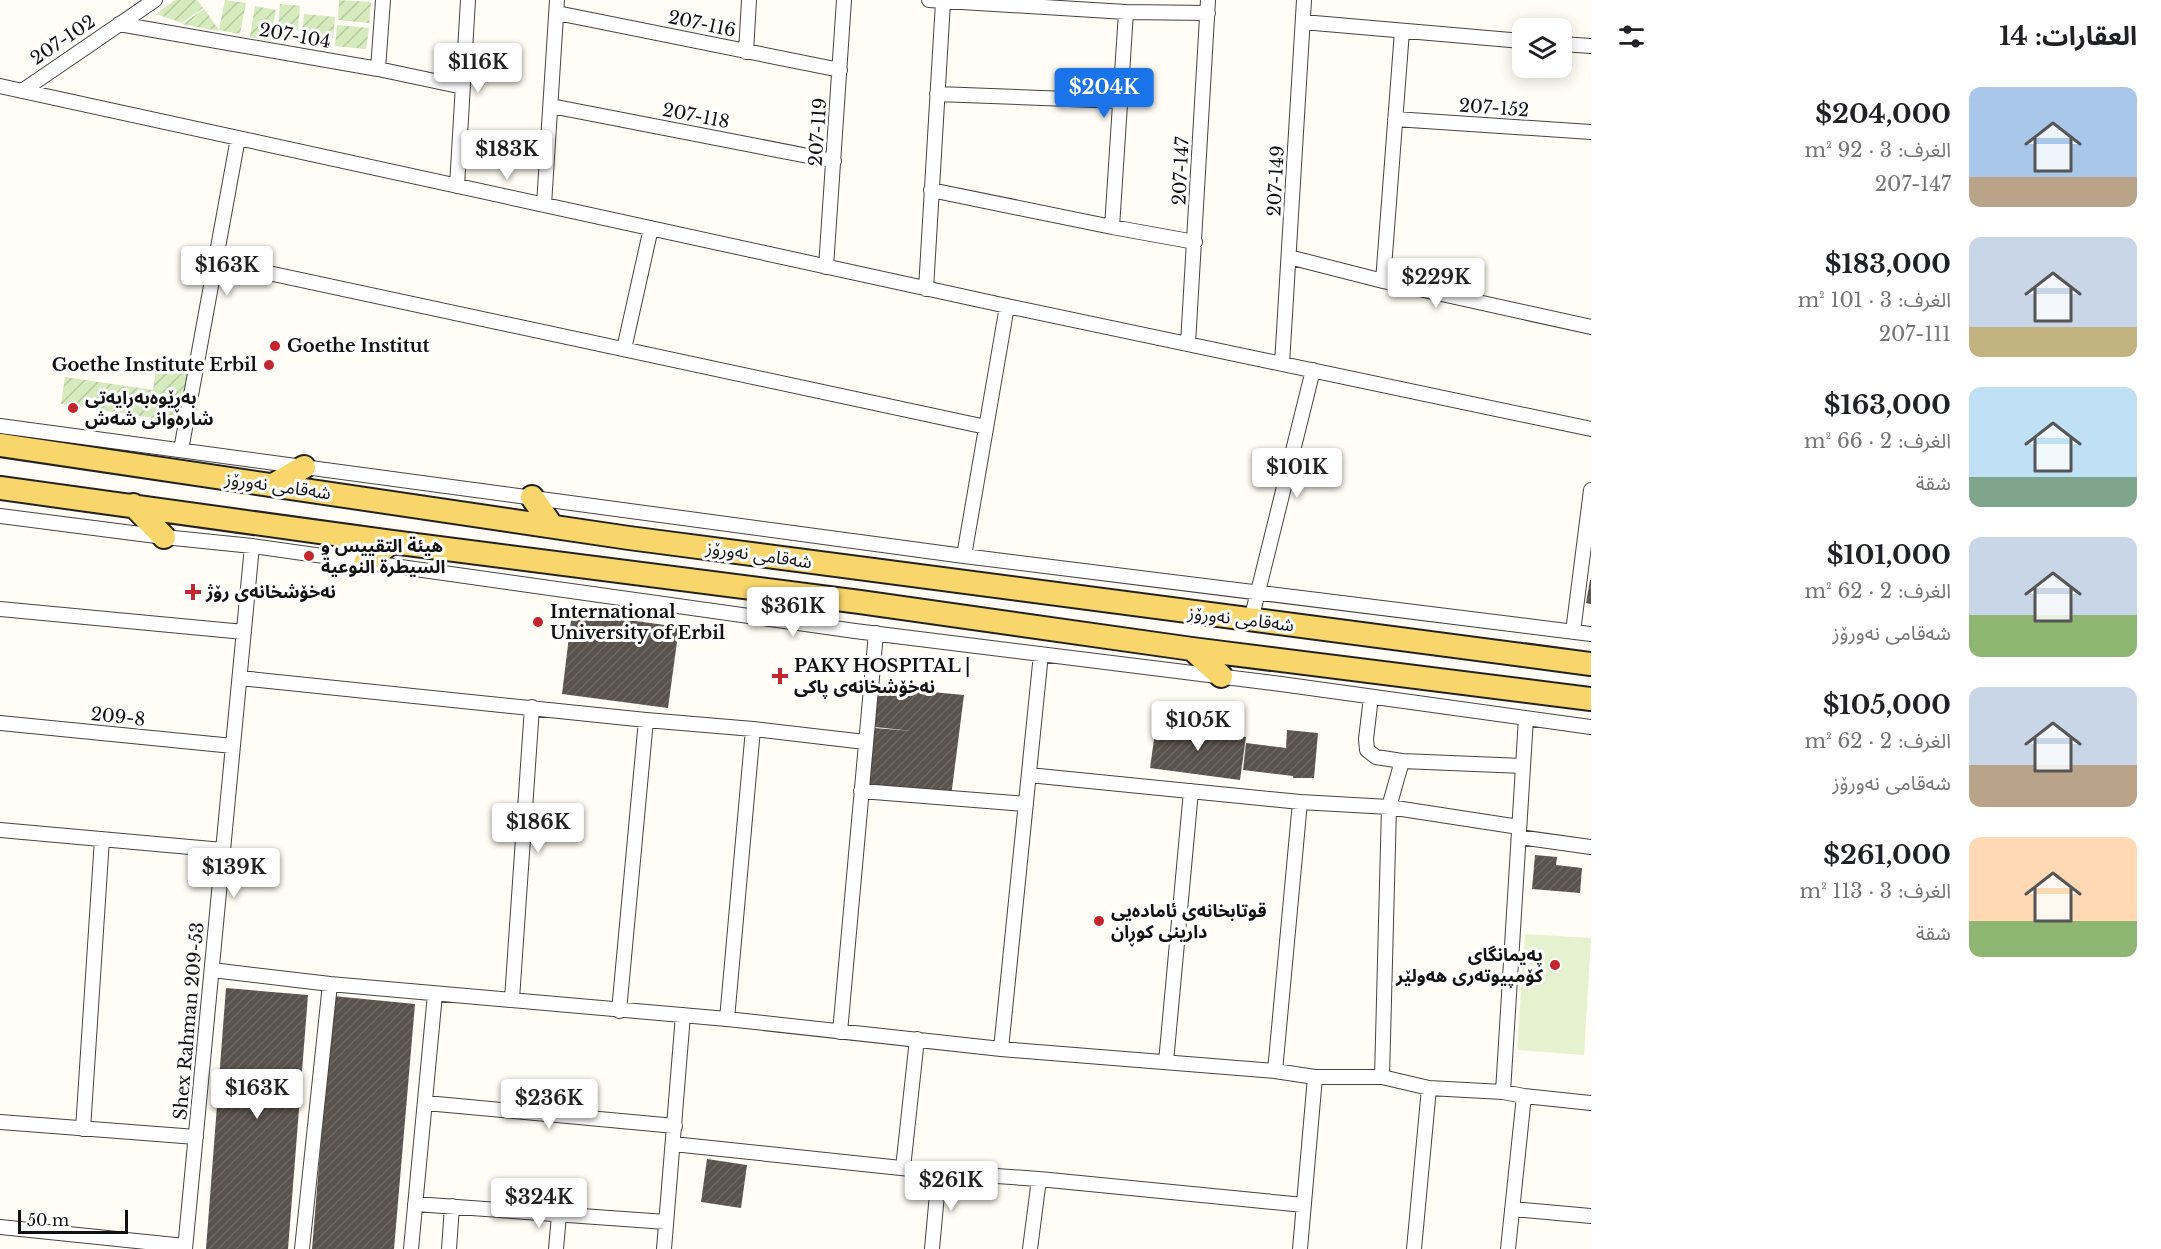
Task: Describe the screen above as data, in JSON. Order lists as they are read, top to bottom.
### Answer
{
  "streets": {
    "main road": ["شەقامی نەورۆز"],
    "street": [
      "207-116",
      "207-104",
      "207-102",
      "207-152",
      "207-118",
      "207-119",
      "207-147",
      "207-149",
      "209-8",
      "Shex Rahman 209-53"
    ]
  },
  "crossings": [
    ["207-116", "207-119"],
    ["207-104", "207-102"],
    ["207-118", "207-119"],
    ["209-8", "Shex Rahman 209-53"]
  ],
  "places": {
    "other": [
      "Goethe Institut",
      "Goethe Institute Erbil",
      "بەڕێوەبەرایەتی شارەوانی شەش",
      "هيئة التقييس و السيطرة النوعية",
      "International University of Erbil",
      "قوتابخانەی ئامادەیی دارینی کوڕان",
      "پەیمانگای کۆمپیوتەری هەولێر"
    ],
    "health": ["نەخۆشخانەی رۆژ", "PAKY HOSPITAL | نەخۆشخانەی پاکی"]
  },
  "scale_bar": "50 m",
  "page": {
    "heading": "العقارات: 14",
    "price": [
      "$116K",
      "$204K",
      "$183K",
      "$163K",
      "$229K",
      "$101K",
      "$361K",
      "$105K",
      "$186K",
      "$139K",
      "$163K",
      "$236K",
      "$261K",
      "$324K"
    ],
    "list": [
      {
        "name": "$204,000",
        "note": "الغرف: 3 · 92 m² · 207-147"
      },
      {
        "name": "$183,000",
        "note": "الغرف: 3 · 101 m² · 207-111"
      },
      {
        "name": "$163,000",
        "note": "الغرف: 2 · 66 m² · شقة"
      },
      {
        "name": "$101,000",
        "note": "الغرف: 2 · 62 m² · شەقامی نەورۆز"
      },
      {
        "name": "$105,000",
        "note": "الغرف: 2 · 62 m² · شەقامی نەورۆز"
      },
      {
        "name": "$261,000",
        "note": "الغرف: 3 · 113 m² · شقة"
      }
    ],
    "scale": "50 m"
  }
}
